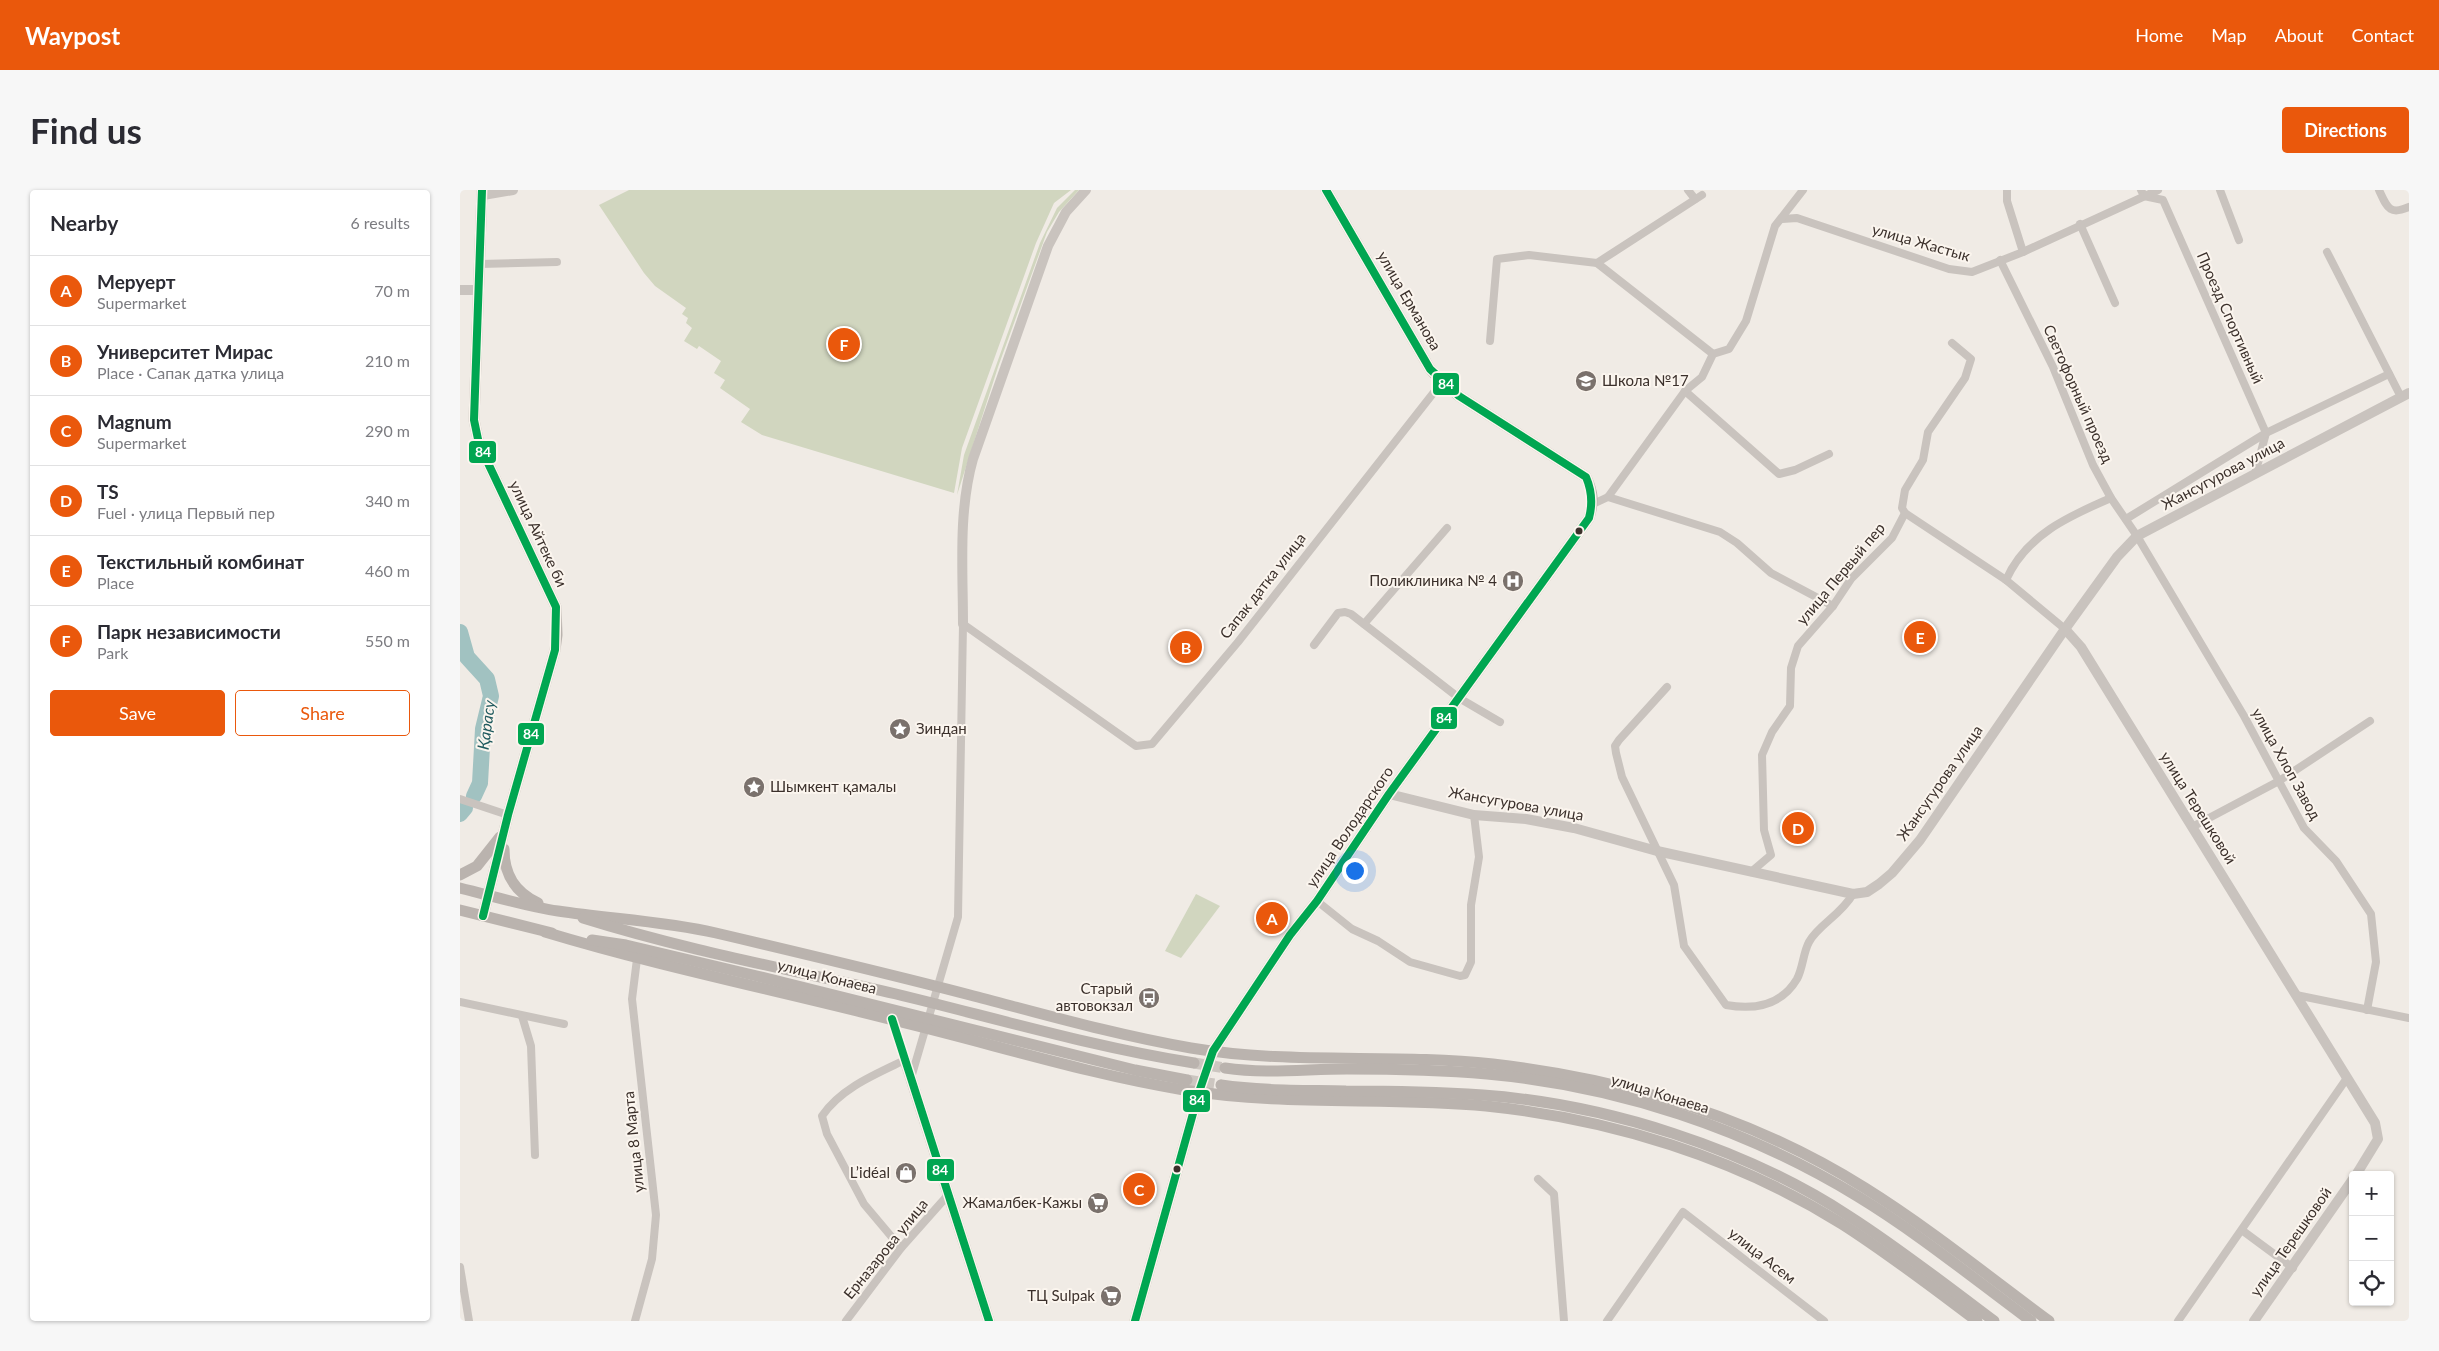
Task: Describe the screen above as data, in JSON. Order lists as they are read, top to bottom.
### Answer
{
  "streets": {
    "main road": [
      "улица Ерманова",
      "улица Айтеке би",
      "улица Володарского",
      "улица Конаева"
    ],
    "street": [
      "улица Жастык",
      "Проезд Спортивный",
      "Светофорный проезд",
      "Жансугурова улица",
      "улица Первый пер",
      "Сапак датка улица",
      "улица Хлоп Завод",
      "улица Терешковой",
      "улица 8 Марта",
      "Ерназарова улица",
      "улица Асем"
    ]
  },
  "crossings": [
    ["улица Жастык", "Проезд Спортивный"],
    ["улица Жастык", "Светофорный проезд"],
    ["улица Ерманова", "Сапак датка улица"],
    ["улица Ерманова", "улица Володарского"],
    ["Светофорный проезд", "Жансугурова улица"],
    ["Светофорный проезд", "улица Хлоп Завод"],
    ["Жансугурова улица", "улица Первый пер"],
    ["Жансугурова улица", "улица Хлоп Завод"],
    ["Жансугурова улица", "улица Терешковой"],
    ["Жансугурова улица", "улица Володарского"],
    ["улица Айтеке би", "улица Конаева"],
    ["улица Первый пер", "улица Терешковой"],
    ["улица Володарского", "улица Конаева"]
  ],
  "water": ["Қарасу"],
  "places": {
    "school or university": ["Школа №17"],
    "hospital": ["Поликлиника № 4"],
    "place": ["Зиндан", "Шымкент қамалы"],
    "bus stop": ["Старый автовокзал"],
    "shop": ["L’idéal"],
    "supermarket": ["Жамалбек-Кажы", "ТЦ Sulpak"]
  },
  "lines": ["transit line 84"],
  "page": {
    "header": "Waypost",
    "nav": [
      "Home",
      "Map",
      "About",
      "Contact"
    ],
    "buttons": [
      "Directions",
      ["Save", "Share"]
    ],
    "title": "Find us",
    "heading": ["Nearby", "6 results"],
    "list": [
      {
        "mark": "A",
        "name": "Меруерт",
        "note": "Supermarket",
        "value": "70 m"
      },
      {
        "mark": "B",
        "name": "Университет Мирас",
        "note": "Place · Сапак датка улица",
        "value": "210 m"
      },
      {
        "mark": "C",
        "name": "Magnum",
        "note": "Supermarket",
        "value": "290 m"
      },
      {
        "mark": "D",
        "name": "TS",
        "note": "Fuel · улица Первый пер",
        "value": "340 m"
      },
      {
        "mark": "E",
        "name": "Текстильный комбинат",
        "note": "Place",
        "value": "460 m"
      },
      {
        "mark": "F",
        "name": "Парк независимости",
        "note": "Park",
        "value": "550 m"
      }
    ],
    "pins": [
      "F",
      "E",
      "B",
      "D",
      "A",
      "C"
    ],
    "map_buttons": ["+", "−"]
  }
}
